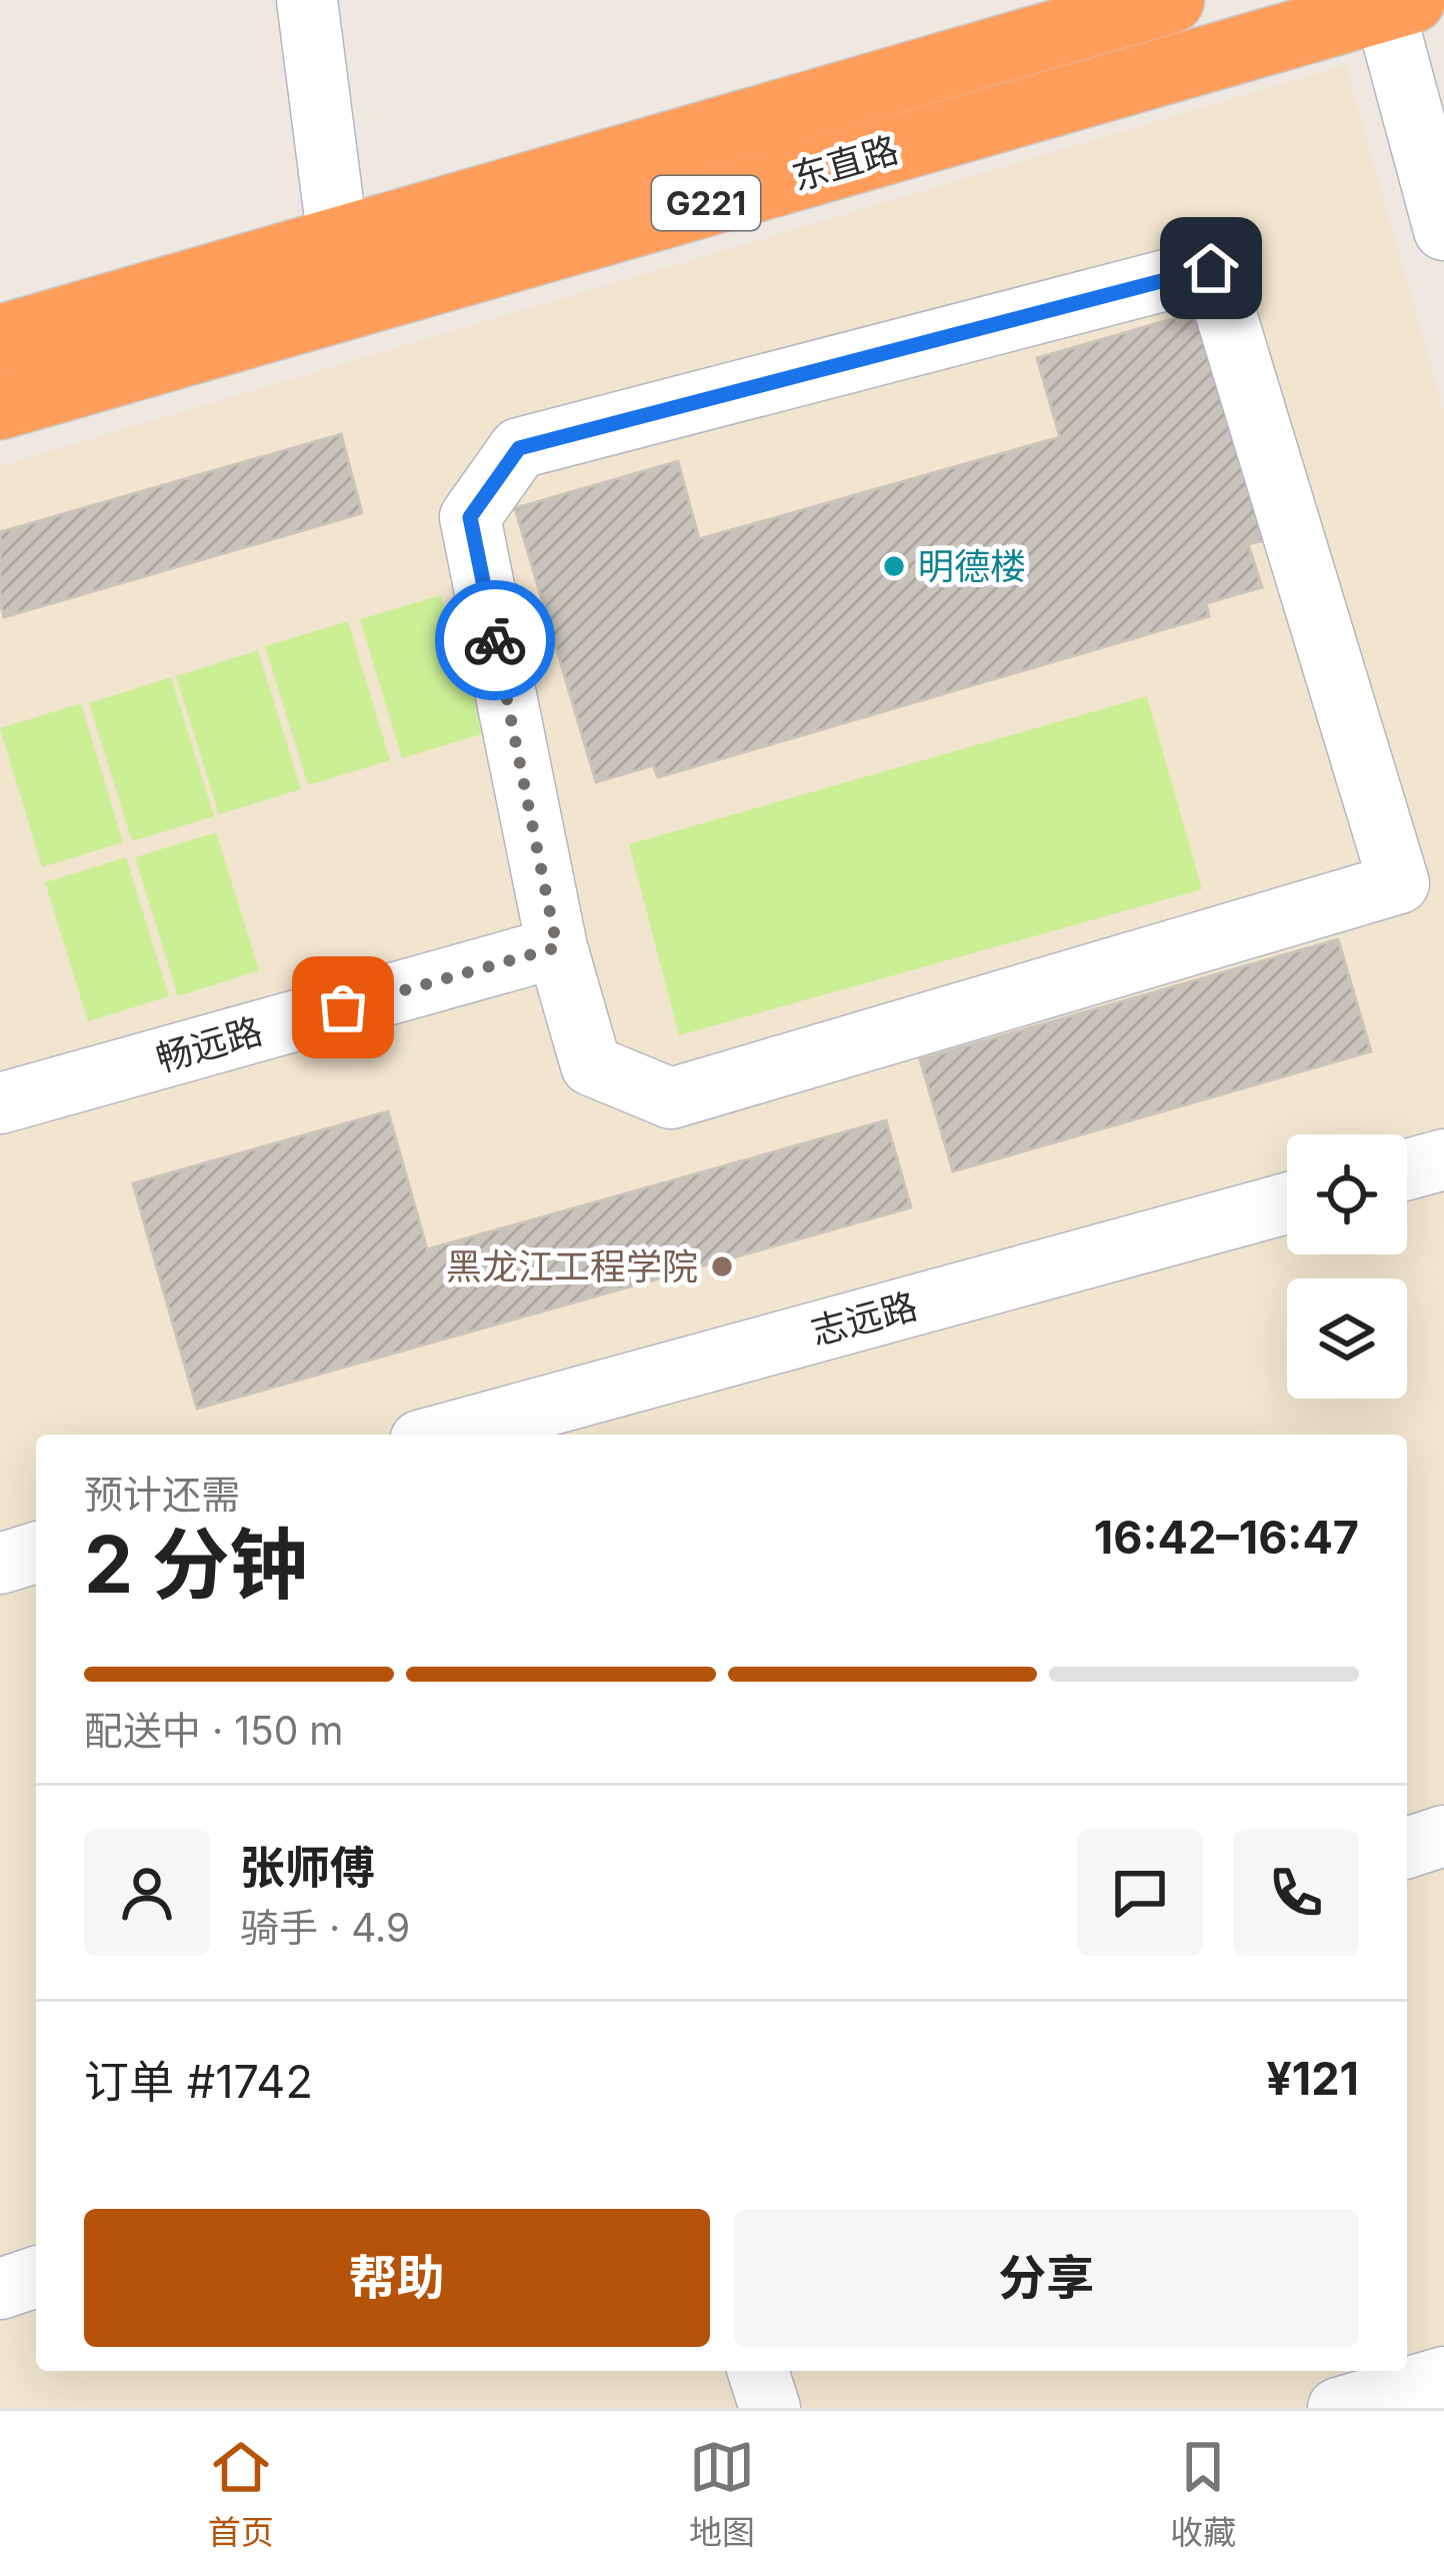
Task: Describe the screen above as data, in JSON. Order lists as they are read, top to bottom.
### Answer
{
  "streets": {
    "highway": ["东直路", "G221"],
    "street": ["畅远路", "志远路"]
  },
  "places": ["明德楼", "黑龙江工程学院"],
  "page": {
    "heading": ["2 分钟", "预计还需", "16:42–16:47"],
    "panel": [
      "张师傅",
      "骑手 · 4.9",
      "订单 #1742",
      "¥121"
    ],
    "bar": "配送中 · 150 m",
    "buttons": ["帮助", "分享"],
    "tabs": ["首页", "地图", "收藏"]
  }
}
